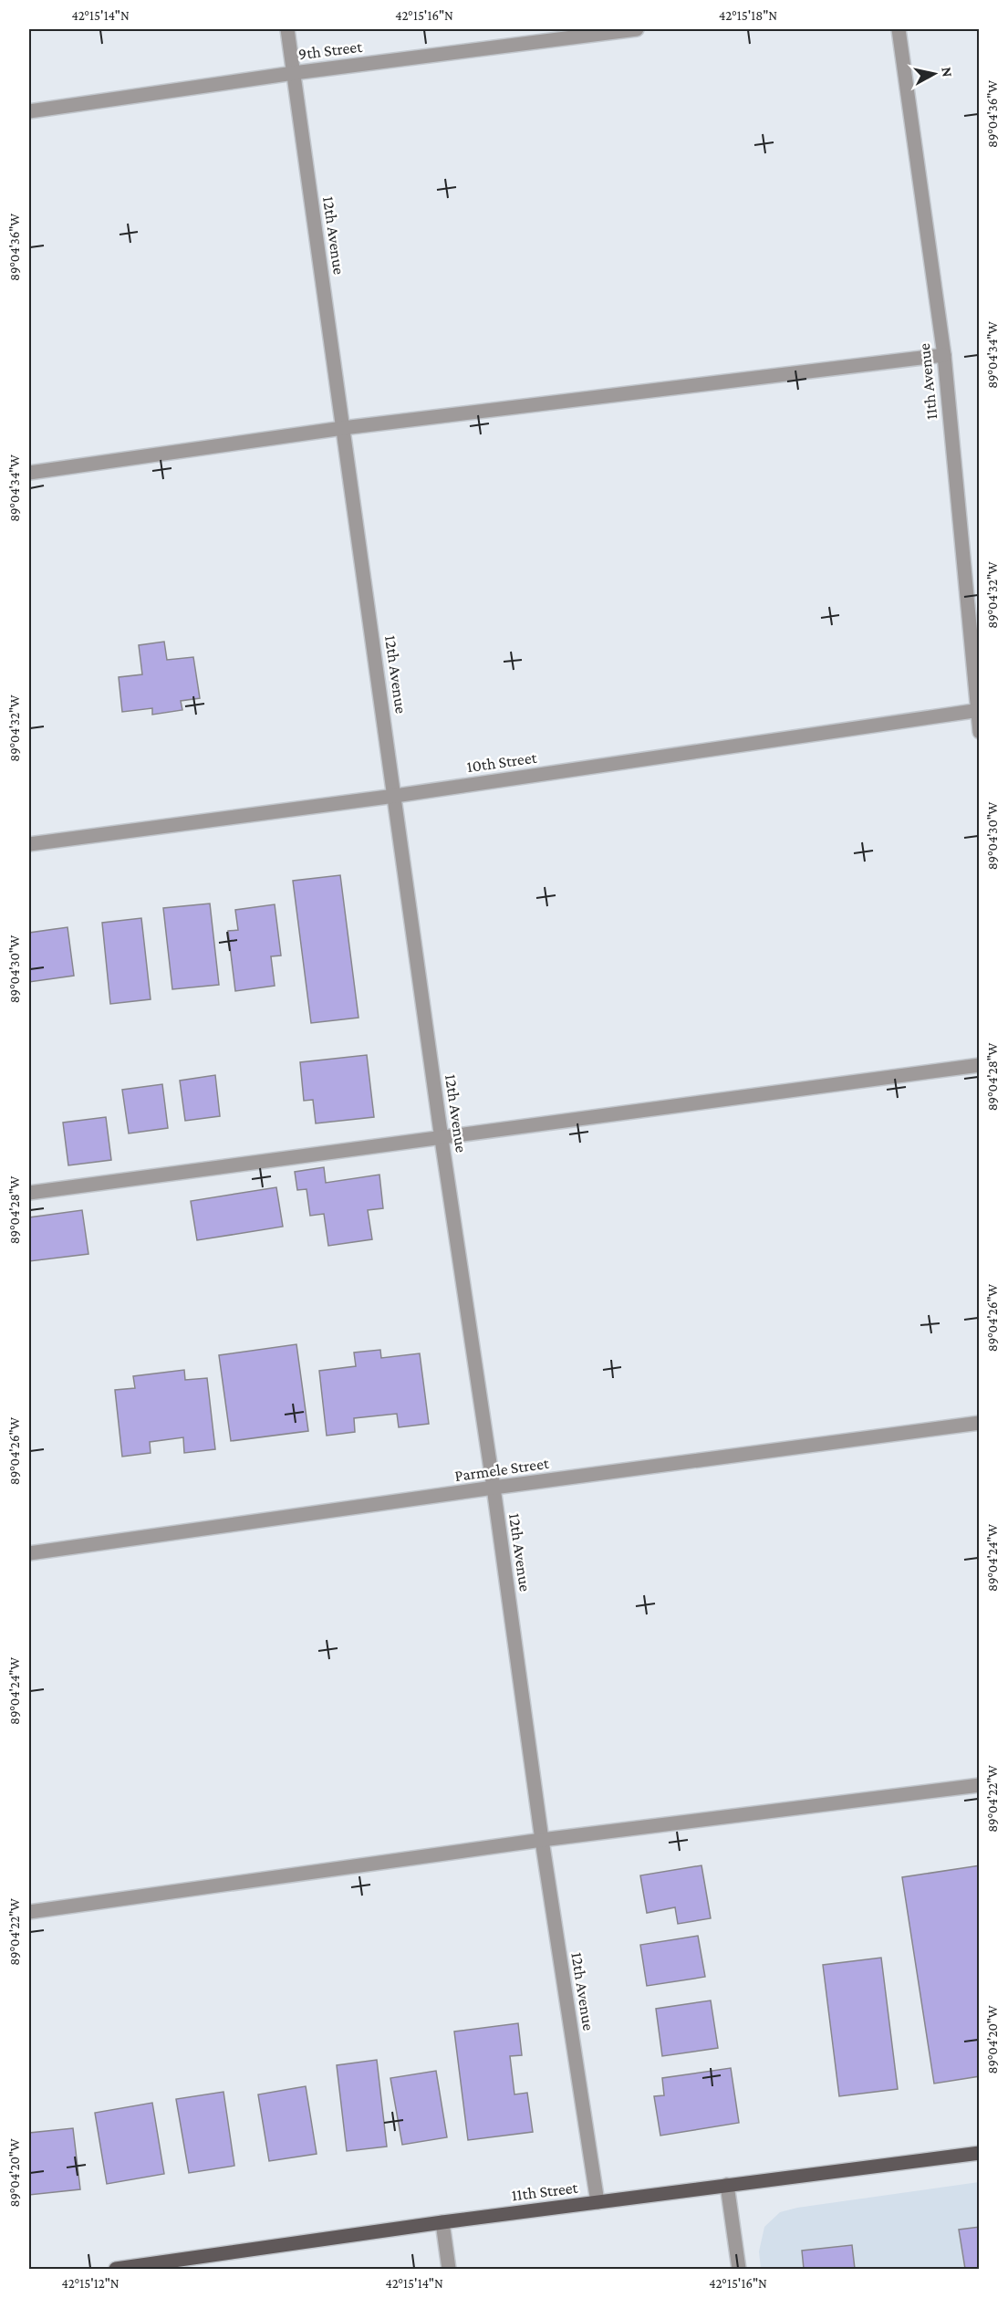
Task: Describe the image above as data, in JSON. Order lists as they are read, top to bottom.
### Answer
{
  "streets": {
    "main road": ["11th Street"],
    "street": [
      "9th Street",
      "12th Avenue",
      "11th Avenue",
      "10th Street",
      "Parmele Street"
    ]
  },
  "crossings": [
    ["9th Street", "12th Avenue"],
    ["12th Avenue", "10th Street"],
    ["12th Avenue", "Parmele Street"],
    ["12th Avenue", "11th Street"],
    ["11th Avenue", "10th Street"]
  ],
  "north": "right",
  "coordinates": [
    "42°15'14\"N",
    "42°15'16\"N",
    "42°15'18\"N",
    "89°04'36\"W",
    "89°04'34\"W",
    "89°04'32\"W",
    "89°04'30\"W",
    "89°04'28\"W",
    "89°04'26\"W",
    "89°04'24\"W",
    "89°04'22\"W",
    "89°04'20\"W",
    "42°15'12\"N"
  ]
}
